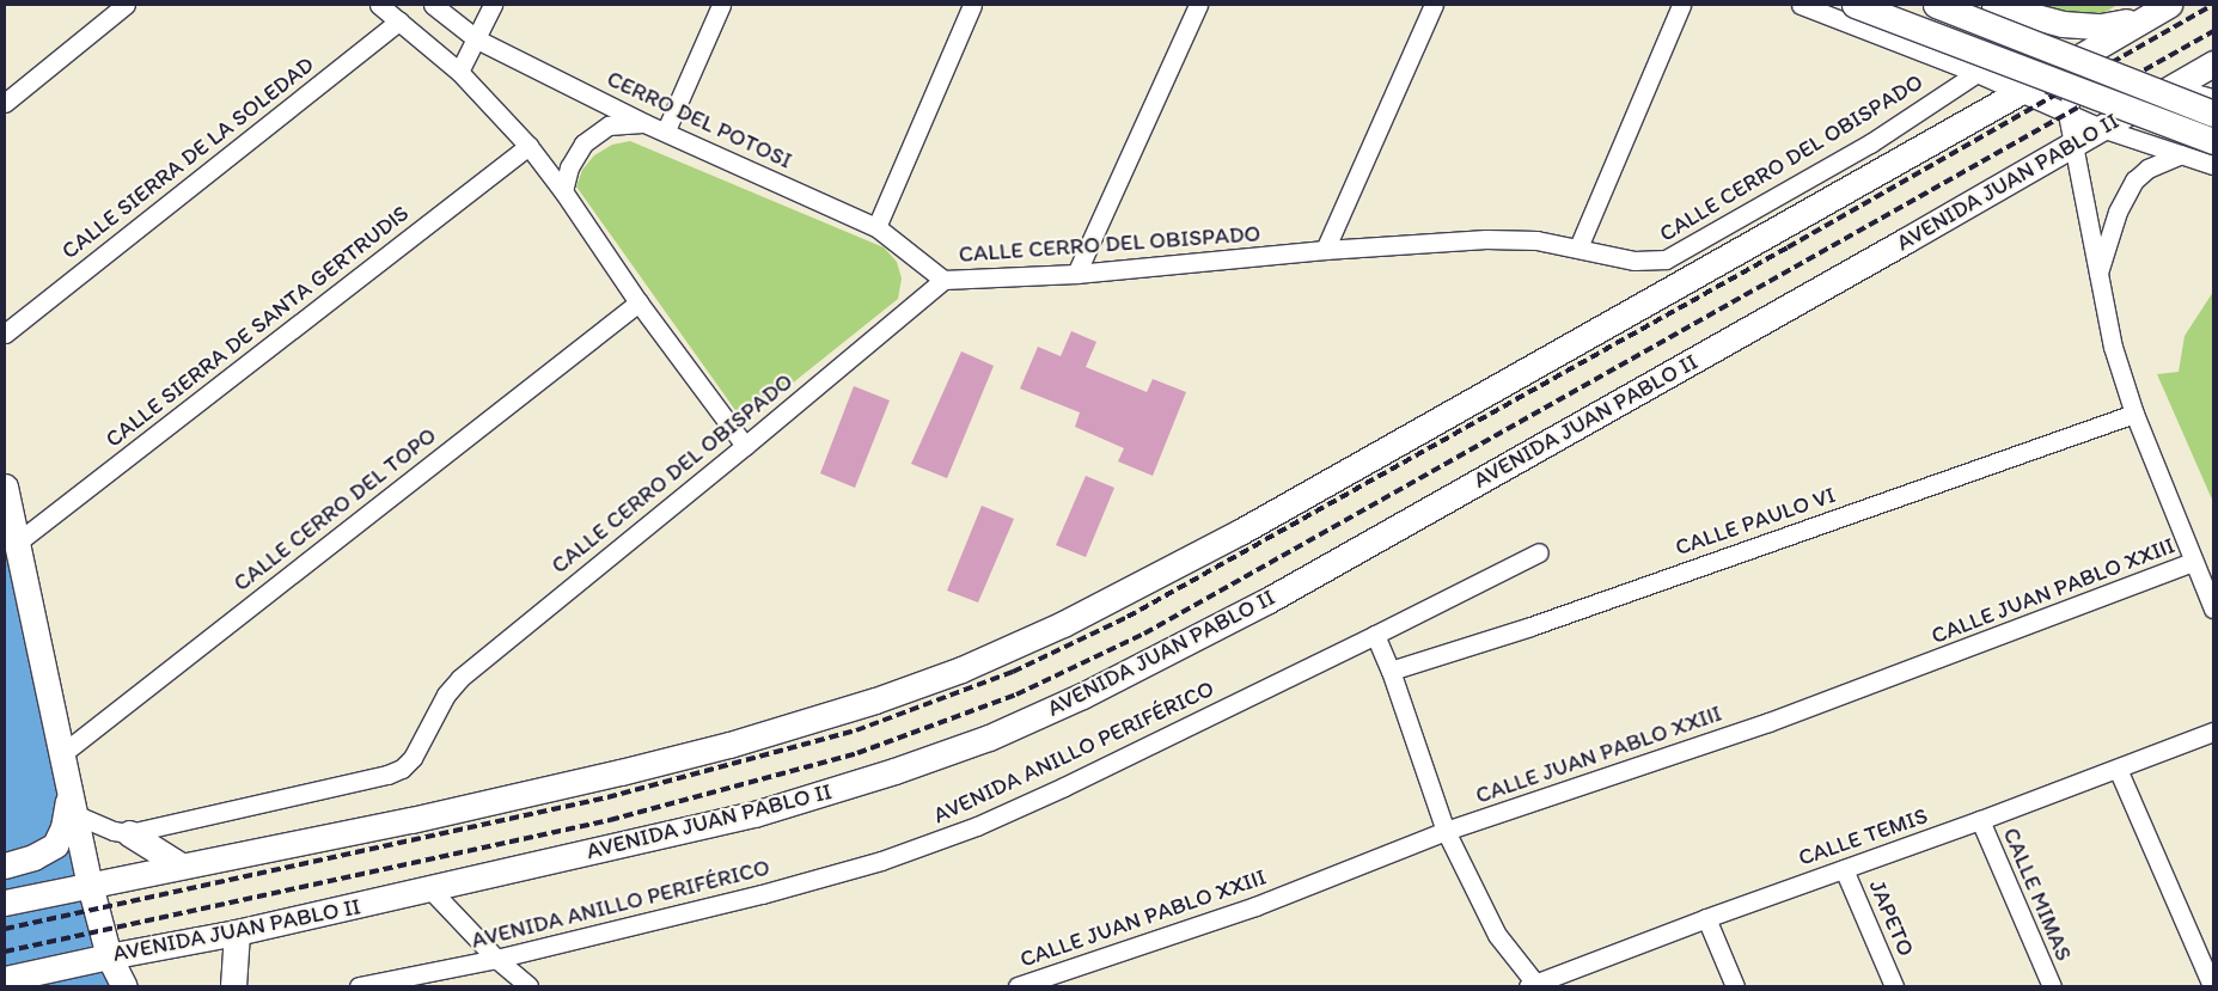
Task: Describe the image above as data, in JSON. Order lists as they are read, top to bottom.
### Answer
{
  "streets": {
    "main road": ["AVENIDA JUAN PABLO II"],
    "street": [
      "CERRO DEL POTOSI",
      "CALLE SIERRA DE LA SOLEDAD",
      "CALLE CERRO DEL OBISPADO",
      "CALLE SIERRA DE SANTA GERTRUDIS",
      "CALLE CERRO DEL TOPO",
      "CALLE PAULO VI",
      "CALLE JUAN PABLO XXIII",
      "AVENIDA ANILLO PERIFÉRICO",
      "CALLE TEMIS",
      "CALLE MIMAS",
      "JAPETO"
    ]
  },
  "crossings": [
    ["CERRO DEL POTOSI", "CALLE CERRO DEL OBISPADO"],
    ["CALLE TEMIS", "CALLE MIMAS"],
    ["CALLE TEMIS", "JAPETO"]
  ]
}
